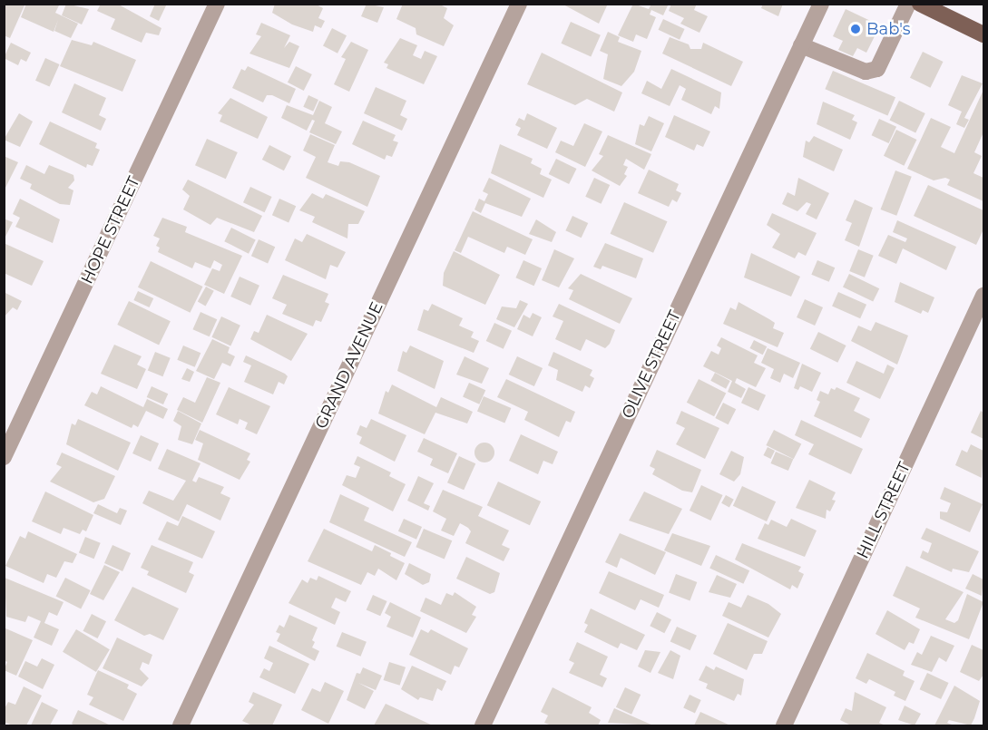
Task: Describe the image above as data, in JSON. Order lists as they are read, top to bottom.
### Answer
{
  "streets": {
    "street": [
      "HOPE STREET",
      "OLIVE STREET",
      "GRAND AVENUE",
      "HILL STREET"
    ]
  },
  "places": ["Bab's"]
}
